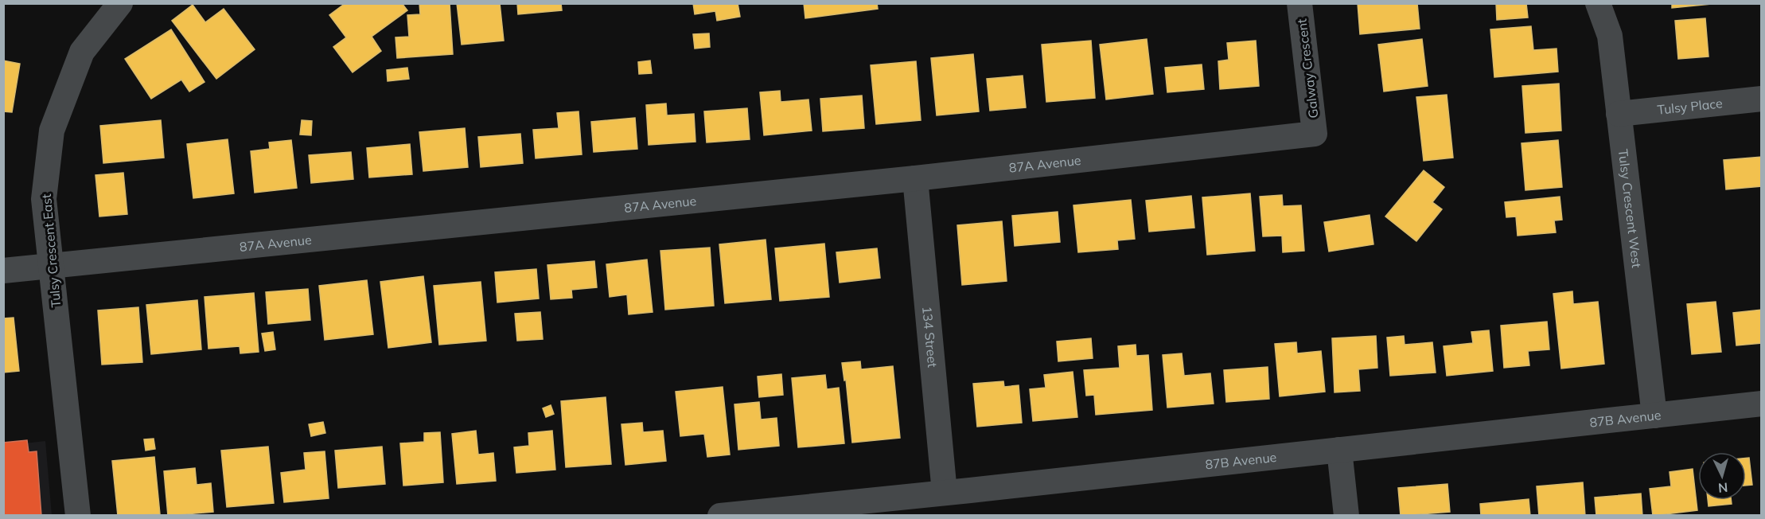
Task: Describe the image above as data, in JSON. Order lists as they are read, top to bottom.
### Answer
{
  "streets": {
    "street": [
      "Galway Crescent",
      "Tulsy Place",
      "87A Avenue",
      "Tulsy Crescent West",
      "Tulsy Crescent East",
      "134 Street",
      "87B Avenue"
    ]
  },
  "crossings": [
    ["Galway Crescent", "87A Avenue"],
    ["Tulsy Place", "Tulsy Crescent West"],
    ["87A Avenue", "Tulsy Crescent East"],
    ["87A Avenue", "134 Street"],
    ["Tulsy Crescent West", "87B Avenue"],
    ["134 Street", "87B Avenue"]
  ],
  "north": "bottom"
}
